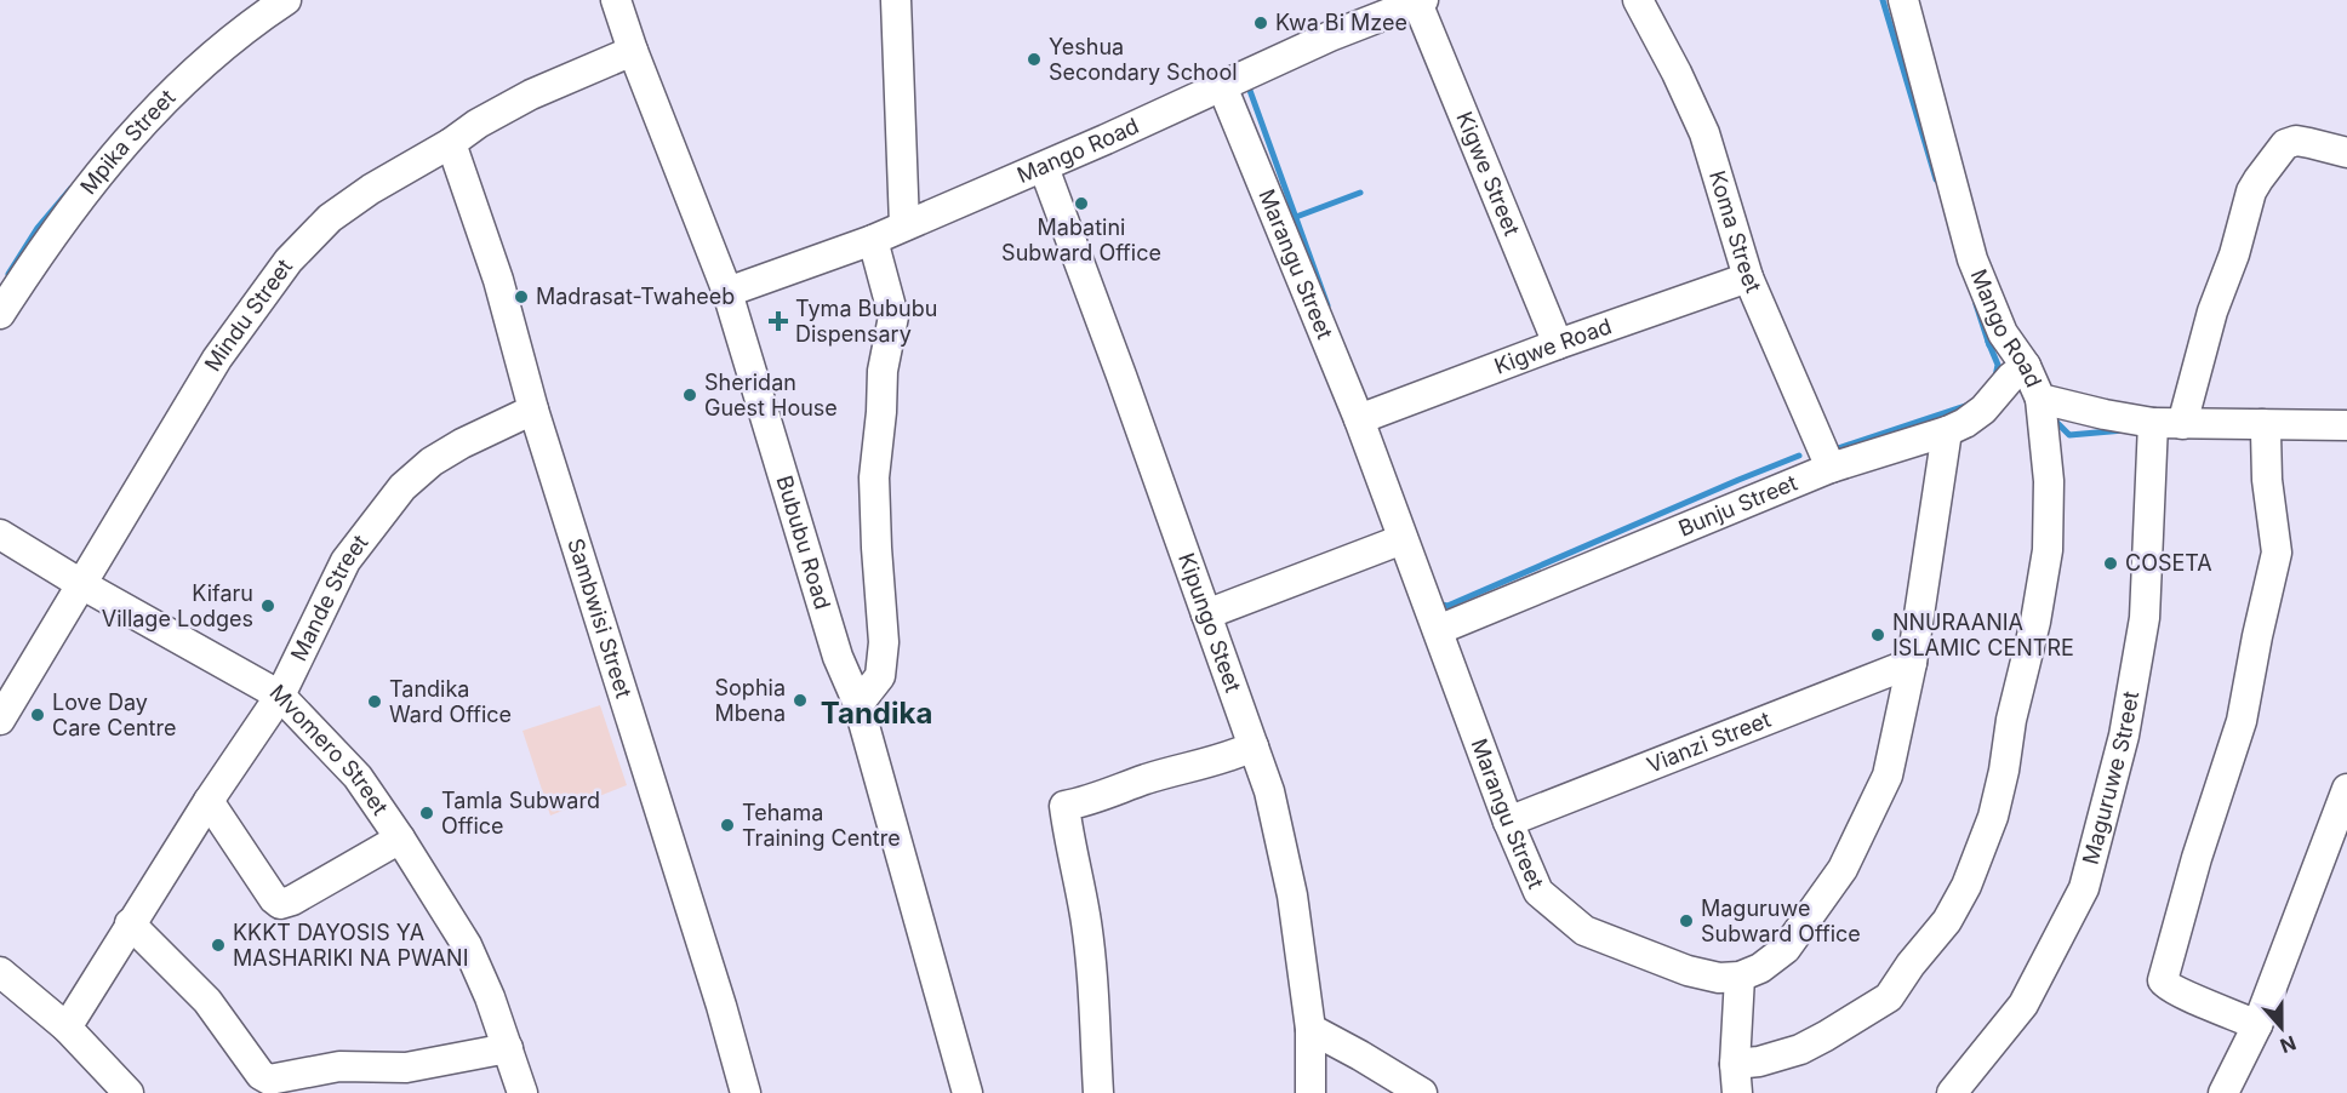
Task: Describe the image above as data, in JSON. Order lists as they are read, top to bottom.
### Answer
{
  "streets": {
    "street": [
      "Mpika Street",
      "Mango Road",
      "Kigwe Street",
      "Koma Street",
      "Marangu Street",
      "Mindu Street",
      "Kigwe Road",
      "Bunju Street",
      "Bububu Road",
      "Mande Street",
      "Sambwisi Street",
      "Kipungo Steet",
      "Vianzi Street",
      "Mvomero Street",
      "Maguruwe Street"
    ]
  },
  "crossings": [
    ["Mango Road", "Kigwe Street"],
    ["Mango Road", "Marangu Street"],
    ["Mango Road", "Bunju Street"],
    ["Mango Road", "Bububu Road"],
    ["Mango Road", "Kipungo Steet"],
    ["Mango Road", "Maguruwe Street"],
    ["Kigwe Street", "Kigwe Road"],
    ["Koma Street", "Kigwe Road"],
    ["Koma Street", "Bunju Street"],
    ["Marangu Street", "Kigwe Road"],
    ["Marangu Street", "Bunju Street"],
    ["Marangu Street", "Vianzi Street"],
    ["Mindu Street", "Bububu Road"],
    ["Mindu Street", "Sambwisi Street"],
    ["Mindu Street", "Mvomero Street"],
    ["Mande Street", "Sambwisi Street"],
    ["Mande Street", "Mvomero Street"]
  ],
  "districts": ["Tandika"],
  "places": {
    "other": [
      "Kwa Bi Mzee",
      "Yeshua Secondary School",
      "Mabatini Subward Office",
      "Madrasat-Twaheeb",
      "Sheridan Guest House",
      "COSETA",
      "Kifaru Village Lodges",
      "NNURAANIA ISLAMIC CENTRE",
      "Sophia Mbena",
      "Tandika Ward Office",
      "Love Day Care Centre",
      "Tamla Subward Office",
      "Tehama Training Centre",
      "Maguruwe Subward Office",
      "KKKT DAYOSIS YA MASHARIKI NA PWANI"
    ],
    "health": ["Tyma Bububu Dispensary"]
  },
  "north": "bottom"
}
